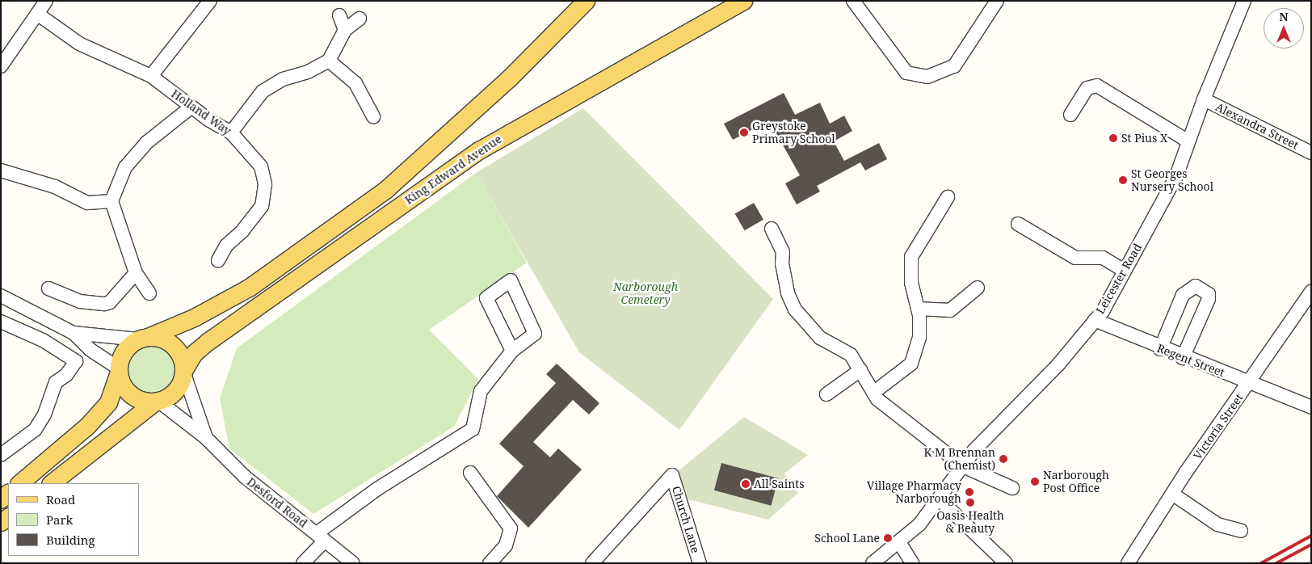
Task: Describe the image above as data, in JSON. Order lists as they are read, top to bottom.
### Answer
{
  "streets": {
    "main road": ["King Edward Avenue"],
    "street": [
      "Holland Way",
      "Alexandra Street",
      "Leicester Road",
      "Regent Street",
      "Victoria Street",
      "Desford Road",
      "Church Lane"
    ]
  },
  "crossings": [
    ["Alexandra Street", "Leicester Road"],
    ["King Edward Avenue", "Desford Road"],
    ["Leicester Road", "Regent Street"],
    ["Regent Street", "Victoria Street"]
  ],
  "parks": ["Narborough Cemetery"],
  "places": [
    "Greystoke Primary School",
    "St Pius X",
    "St Georges Nursery School",
    "K M Brennan (Chemist)",
    "Narborough Post Office",
    "All Saints",
    "Village Pharmacy Narborough",
    "Oasis Health & Beauty",
    "School Lane"
  ],
  "legend": ["Road", "Park", "Building"],
  "north": "top"
}
